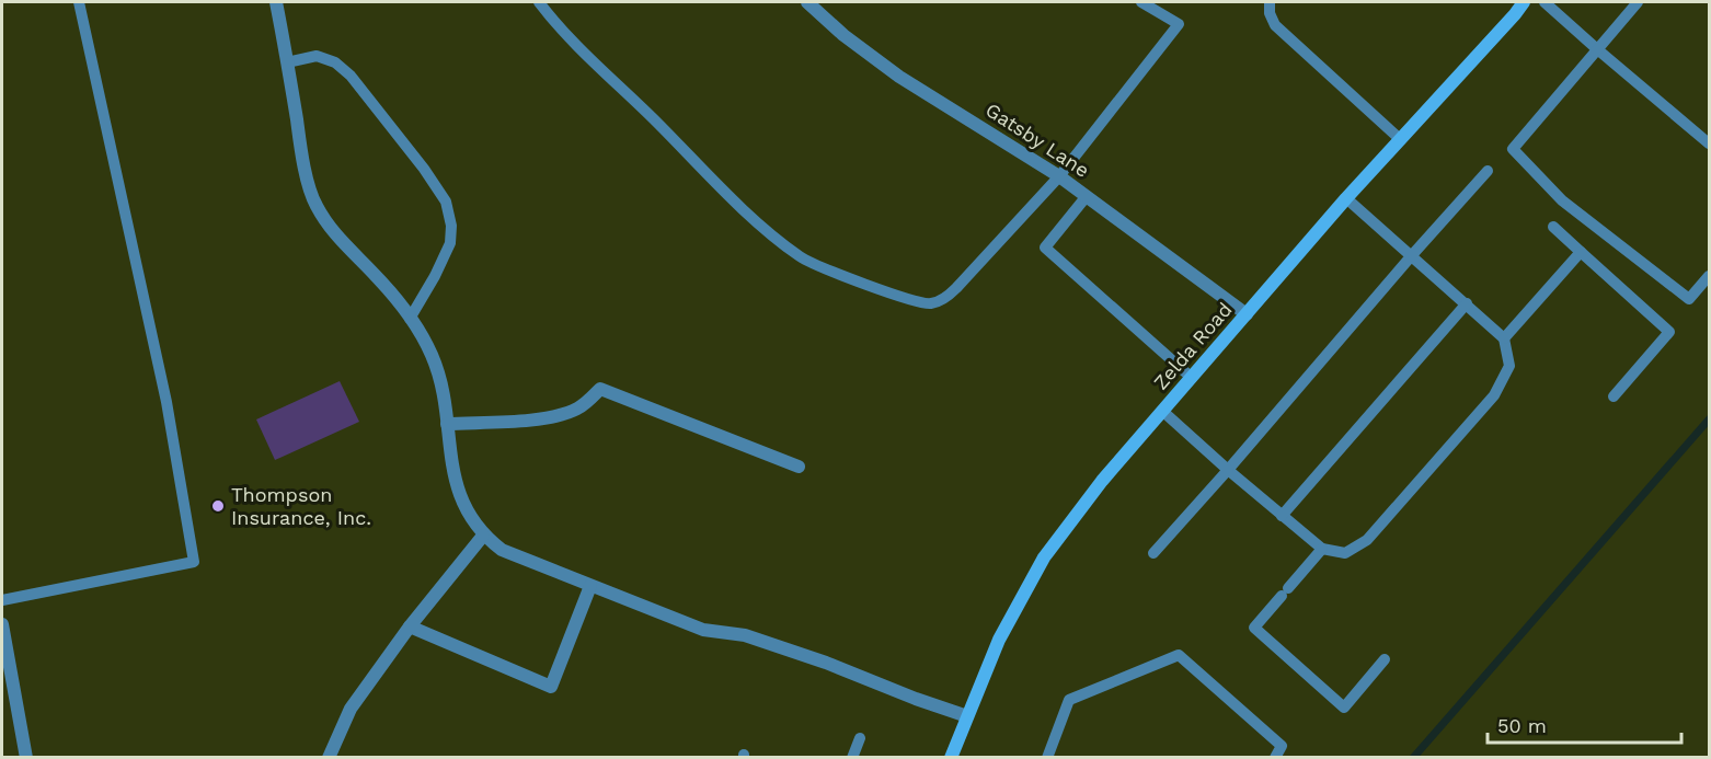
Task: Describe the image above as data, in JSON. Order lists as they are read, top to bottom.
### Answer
{
  "streets": {
    "main road": ["Zelda Road"],
    "street": ["Gatsby Lane"]
  },
  "crossings": [
    ["Gatsby Lane", "Zelda Road"]
  ],
  "places": ["Thompson Insurance, Inc."],
  "scale_bar": "50 m"
}
